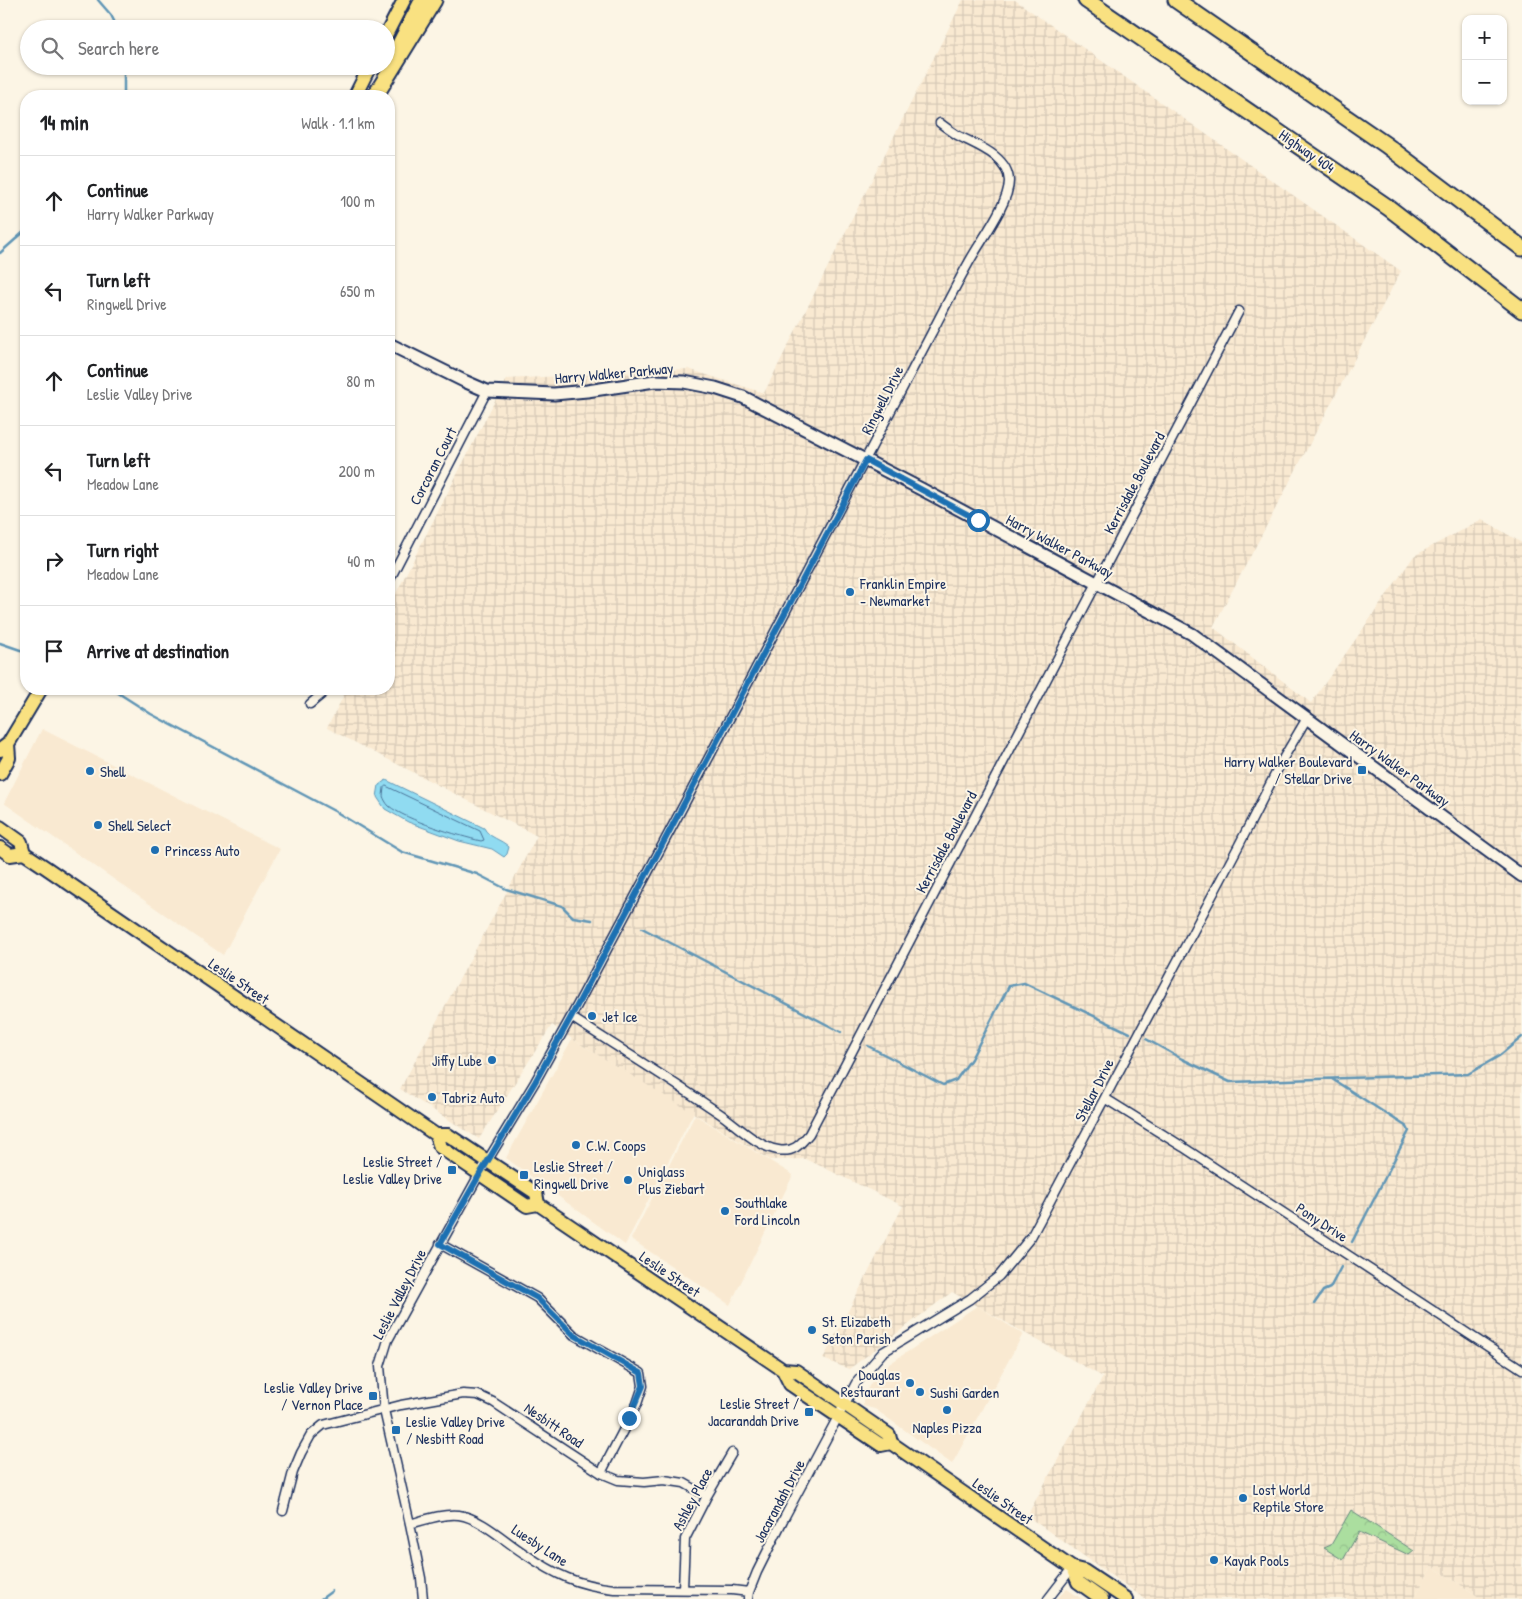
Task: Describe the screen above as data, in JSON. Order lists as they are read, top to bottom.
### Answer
{
  "streets": {
    "highway": ["Highway 404"],
    "main road": ["Leslie Street"],
    "street": [
      "Harry Walker Parkway",
      "Ringwell Drive",
      "Corcoran Court",
      "Kerrisdale Boulevard",
      "Stellar Drive",
      "Pony Drive",
      "Leslie Valley Drive",
      "Nesbitt Road",
      "Ashley Place",
      "Jacarandah Drive",
      "Luesby Lane"
    ]
  },
  "crossings": [
    ["Harry Walker Parkway", "Ringwell Drive"],
    ["Harry Walker Parkway", "Corcoran Court"],
    ["Harry Walker Parkway", "Kerrisdale Boulevard"],
    ["Harry Walker Parkway", "Stellar Drive"],
    ["Ringwell Drive", "Kerrisdale Boulevard"],
    ["Ringwell Drive", "Leslie Street"],
    ["Ringwell Drive", "Leslie Valley Drive"],
    ["Leslie Street", "Stellar Drive"],
    ["Leslie Street", "Leslie Valley Drive"],
    ["Leslie Street", "Jacarandah Drive"],
    ["Stellar Drive", "Pony Drive"],
    ["Stellar Drive", "Jacarandah Drive"],
    ["Leslie Valley Drive", "Nesbitt Road"],
    ["Leslie Valley Drive", "Luesby Lane"],
    ["Nesbitt Road", "Ashley Place"],
    ["Ashley Place", "Luesby Lane"],
    ["Jacarandah Drive", "Luesby Lane"]
  ],
  "places": {
    "other": [
      "Franklin Empire - Newmarket",
      "Shell",
      "Shell Select",
      "Princess Auto",
      "Jet Ice",
      "Jiffy Lube",
      "Tabriz Auto",
      "C.W. Coops",
      "Uniglass Plus Ziebart",
      "Southlake Ford Lincoln",
      "St. Elizabeth Seton Parish",
      "Douglas Restaurant",
      "Sushi Garden",
      "Naples Pizza",
      "Lost World Reptile Store",
      "Kayak Pools"
    ],
    "transit": [
      "Harry Walker Boulevard / Stellar Drive",
      "Leslie Street / Leslie Valley Drive",
      "Leslie Street / Ringwell Drive",
      "Leslie Valley Drive / Vernon Place",
      "Leslie Street / Jacarandah Drive",
      "Leslie Valley Drive / Nesbitt Road"
    ]
  },
  "page": {
    "map_buttons": ["+", "−"],
    "search": "Search here",
    "heading": ["14 min", "Walk · 1.1 km"],
    "list": [
      ["Continue", "Harry Walker Parkway", "100 m"],
      ["Turn left", "Ringwell Drive", "650 m"],
      ["Continue", "Leslie Valley Drive", "80 m"],
      ["Turn left", "Meadow Lane", "200 m"],
      ["Turn right", "Meadow Lane", "40 m"],
      "Arrive at destination"
    ]
  }
}
